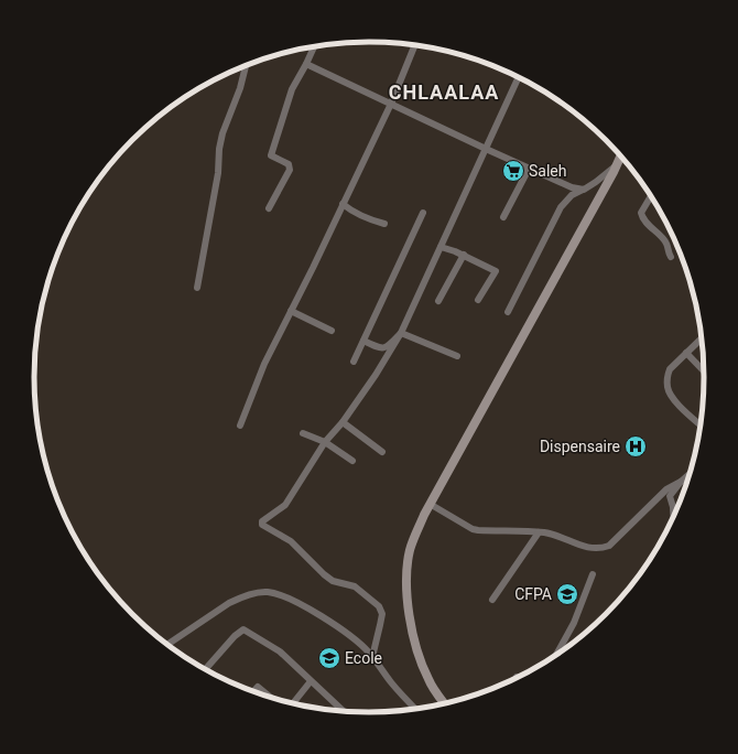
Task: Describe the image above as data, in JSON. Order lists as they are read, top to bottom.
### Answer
{
  "districts": ["CHLAALAA"],
  "places": {
    "supermarket": ["Saleh"],
    "hospital": ["Dispensaire"],
    "school or university": ["CFPA", "Ecole"]
  }
}
